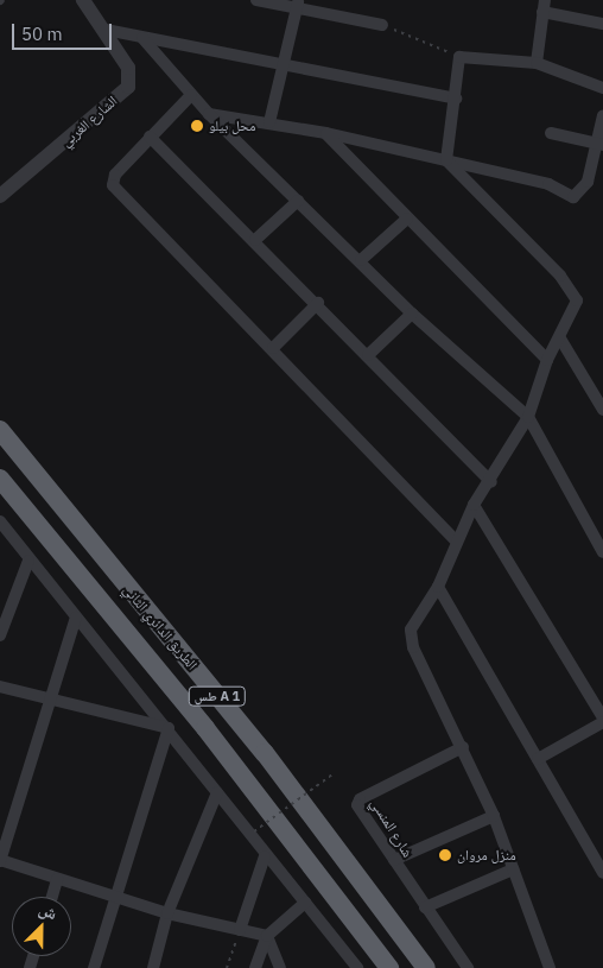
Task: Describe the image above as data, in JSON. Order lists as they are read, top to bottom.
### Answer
{
  "streets": {
    "highway": ["الطريق الدائري الثاني", "طس A 1"],
    "street": ["الشارع الغربي", "شارع المنسي"]
  },
  "places": ["محل بيلو", "منزل مروان"],
  "scale_bar": "50 m",
  "north": "top right"
}
